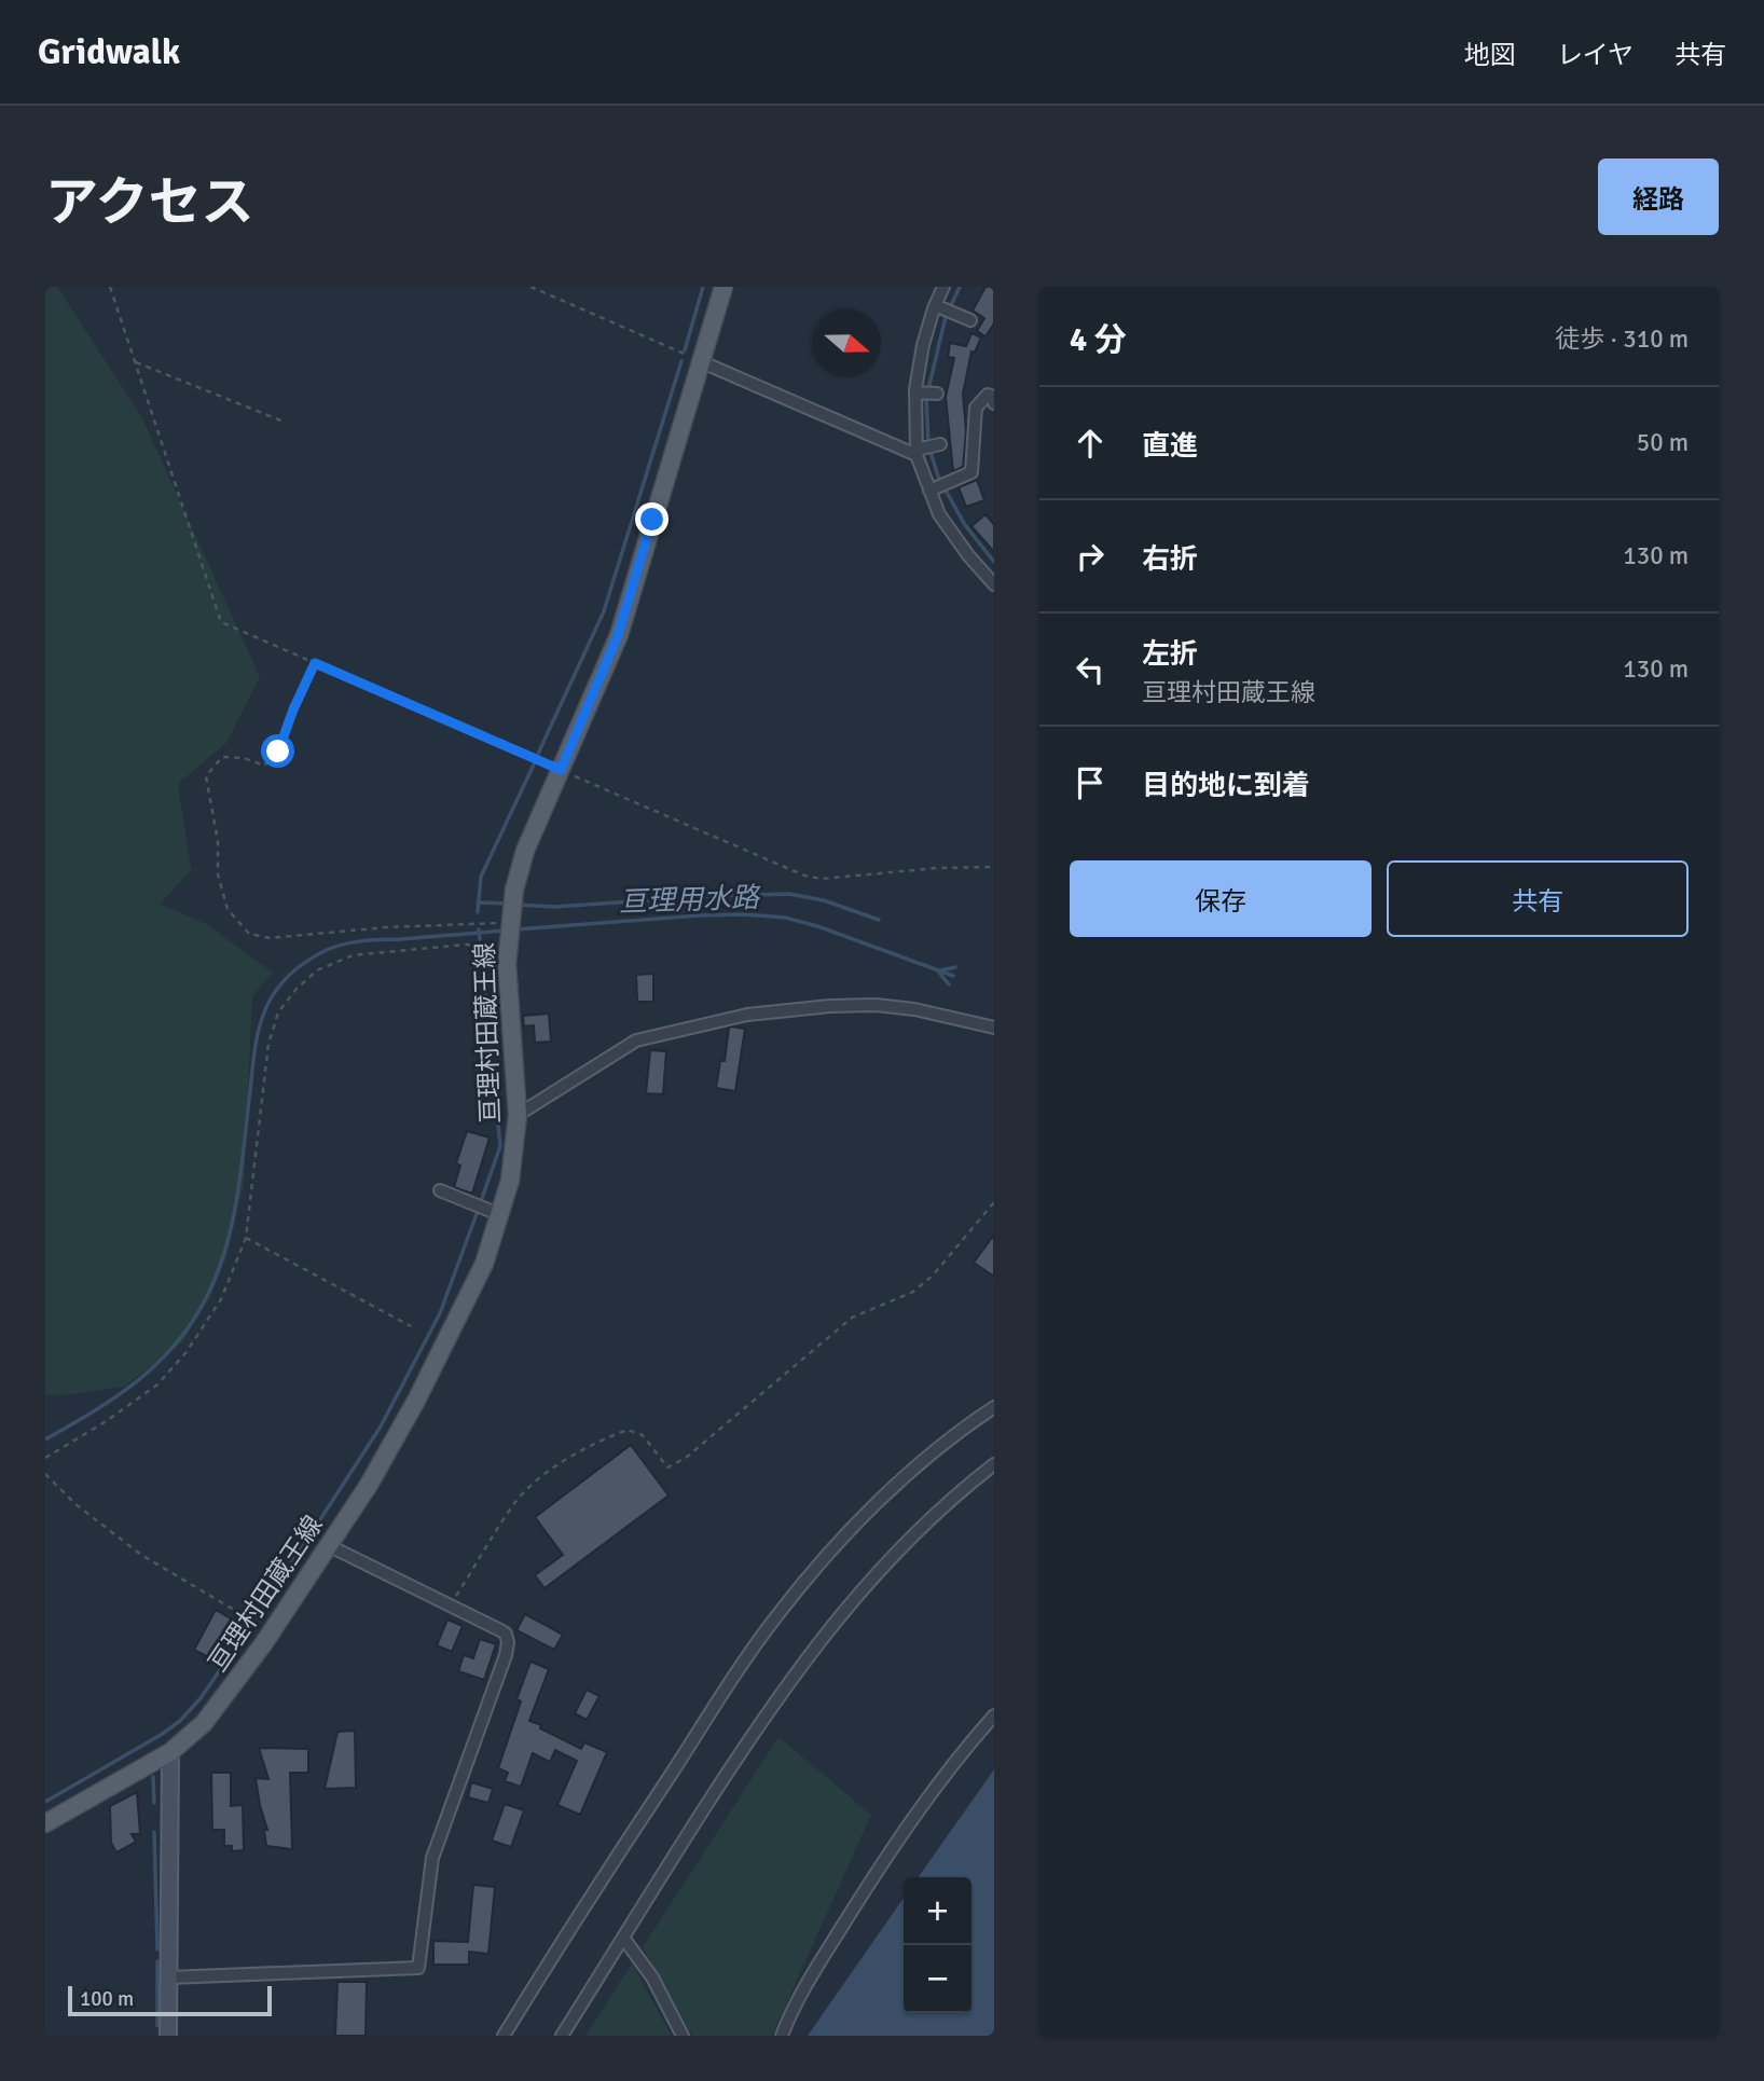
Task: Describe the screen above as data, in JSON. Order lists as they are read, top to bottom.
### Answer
{
  "streets": {
    "main road": ["亘理村田蔵王線"]
  },
  "water": ["亘理用水路"],
  "scale_bar": "100 m",
  "north": "right",
  "page": {
    "header": "Gridwalk",
    "nav": ["地図", "レイヤ", "共有"],
    "title": "アクセス",
    "buttons": [
      "経路",
      ["保存", "共有"]
    ],
    "heading": ["4 分", "徒歩 · 310 m"],
    "list": [
      ["直進", "50 m"],
      ["右折", "130 m"],
      ["左折", "亘理村田蔵王線", "130 m"],
      "目的地に到着"
    ],
    "map_buttons": ["+", "−"],
    "scale": "100 m"
  }
}
